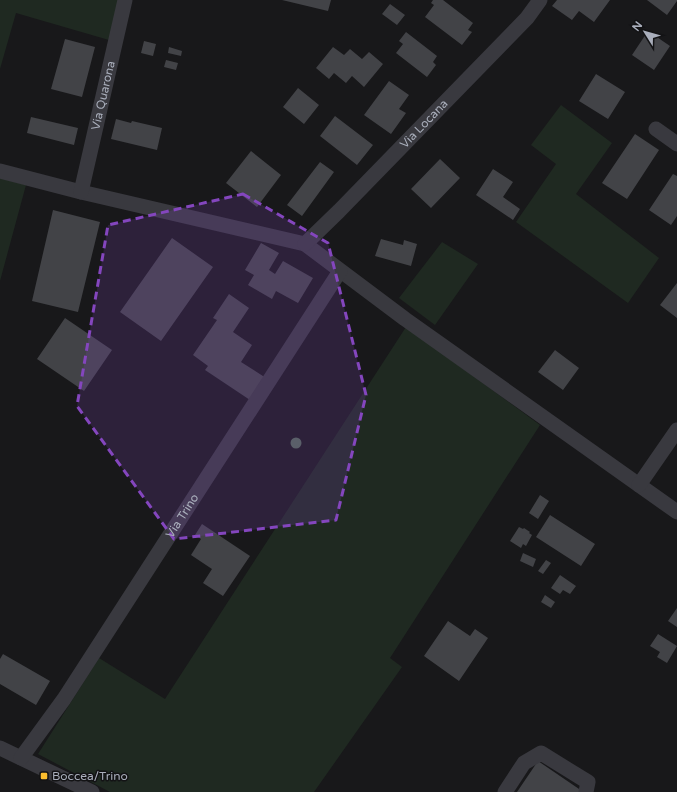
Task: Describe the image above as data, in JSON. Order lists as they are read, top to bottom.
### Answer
{
  "streets": {
    "street": ["Via Quarona", "Via Locana", "Via Trino"]
  },
  "places": {
    "transit": ["Boccea/Trino"]
  },
  "north": "top left"
}
